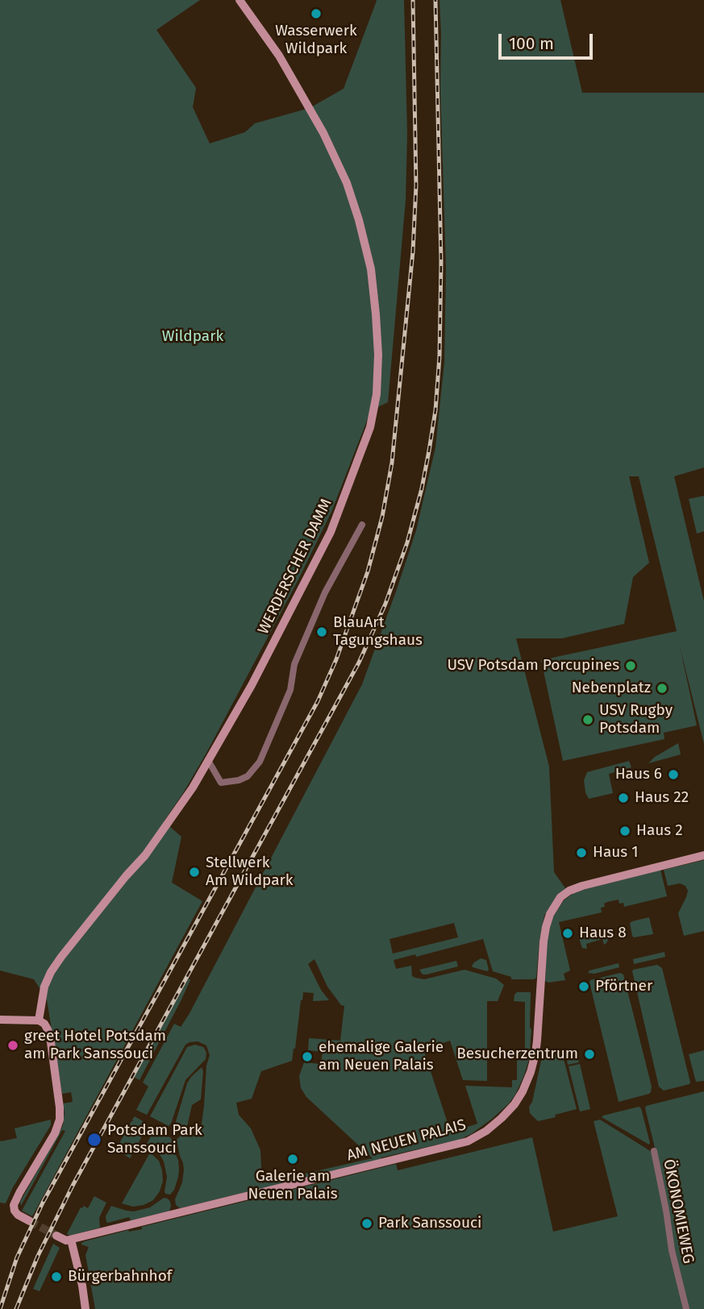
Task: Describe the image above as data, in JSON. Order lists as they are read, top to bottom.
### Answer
{
  "streets": {
    "street": ["WERDERSCHER DAMM", "AM NEUEN PALAIS", "ÖKONOMIEWEG"]
  },
  "parks": ["Wildpark"],
  "places": [
    "Wasserwerk Wildpark",
    "BlauArt Tagungshaus",
    "USV Potsdam Porcupines",
    "Nebenplatz",
    "USV Rugby Potsdam",
    "Haus 6",
    "Haus 22",
    "Haus 2",
    "Haus 1",
    "Stellwerk Am Wildpark",
    "Haus 8",
    "Pförtner",
    "greet Hotel Potsdam am Park Sanssouci",
    "Besucherzentrum",
    "ehemalige Galerie am Neuen Palais",
    "Potsdam Park Sanssouci",
    "Galerie am Neuen Palais",
    "Park Sanssouci",
    "Bürgerbahnhof"
  ],
  "scale_bar": "100 m"
}
